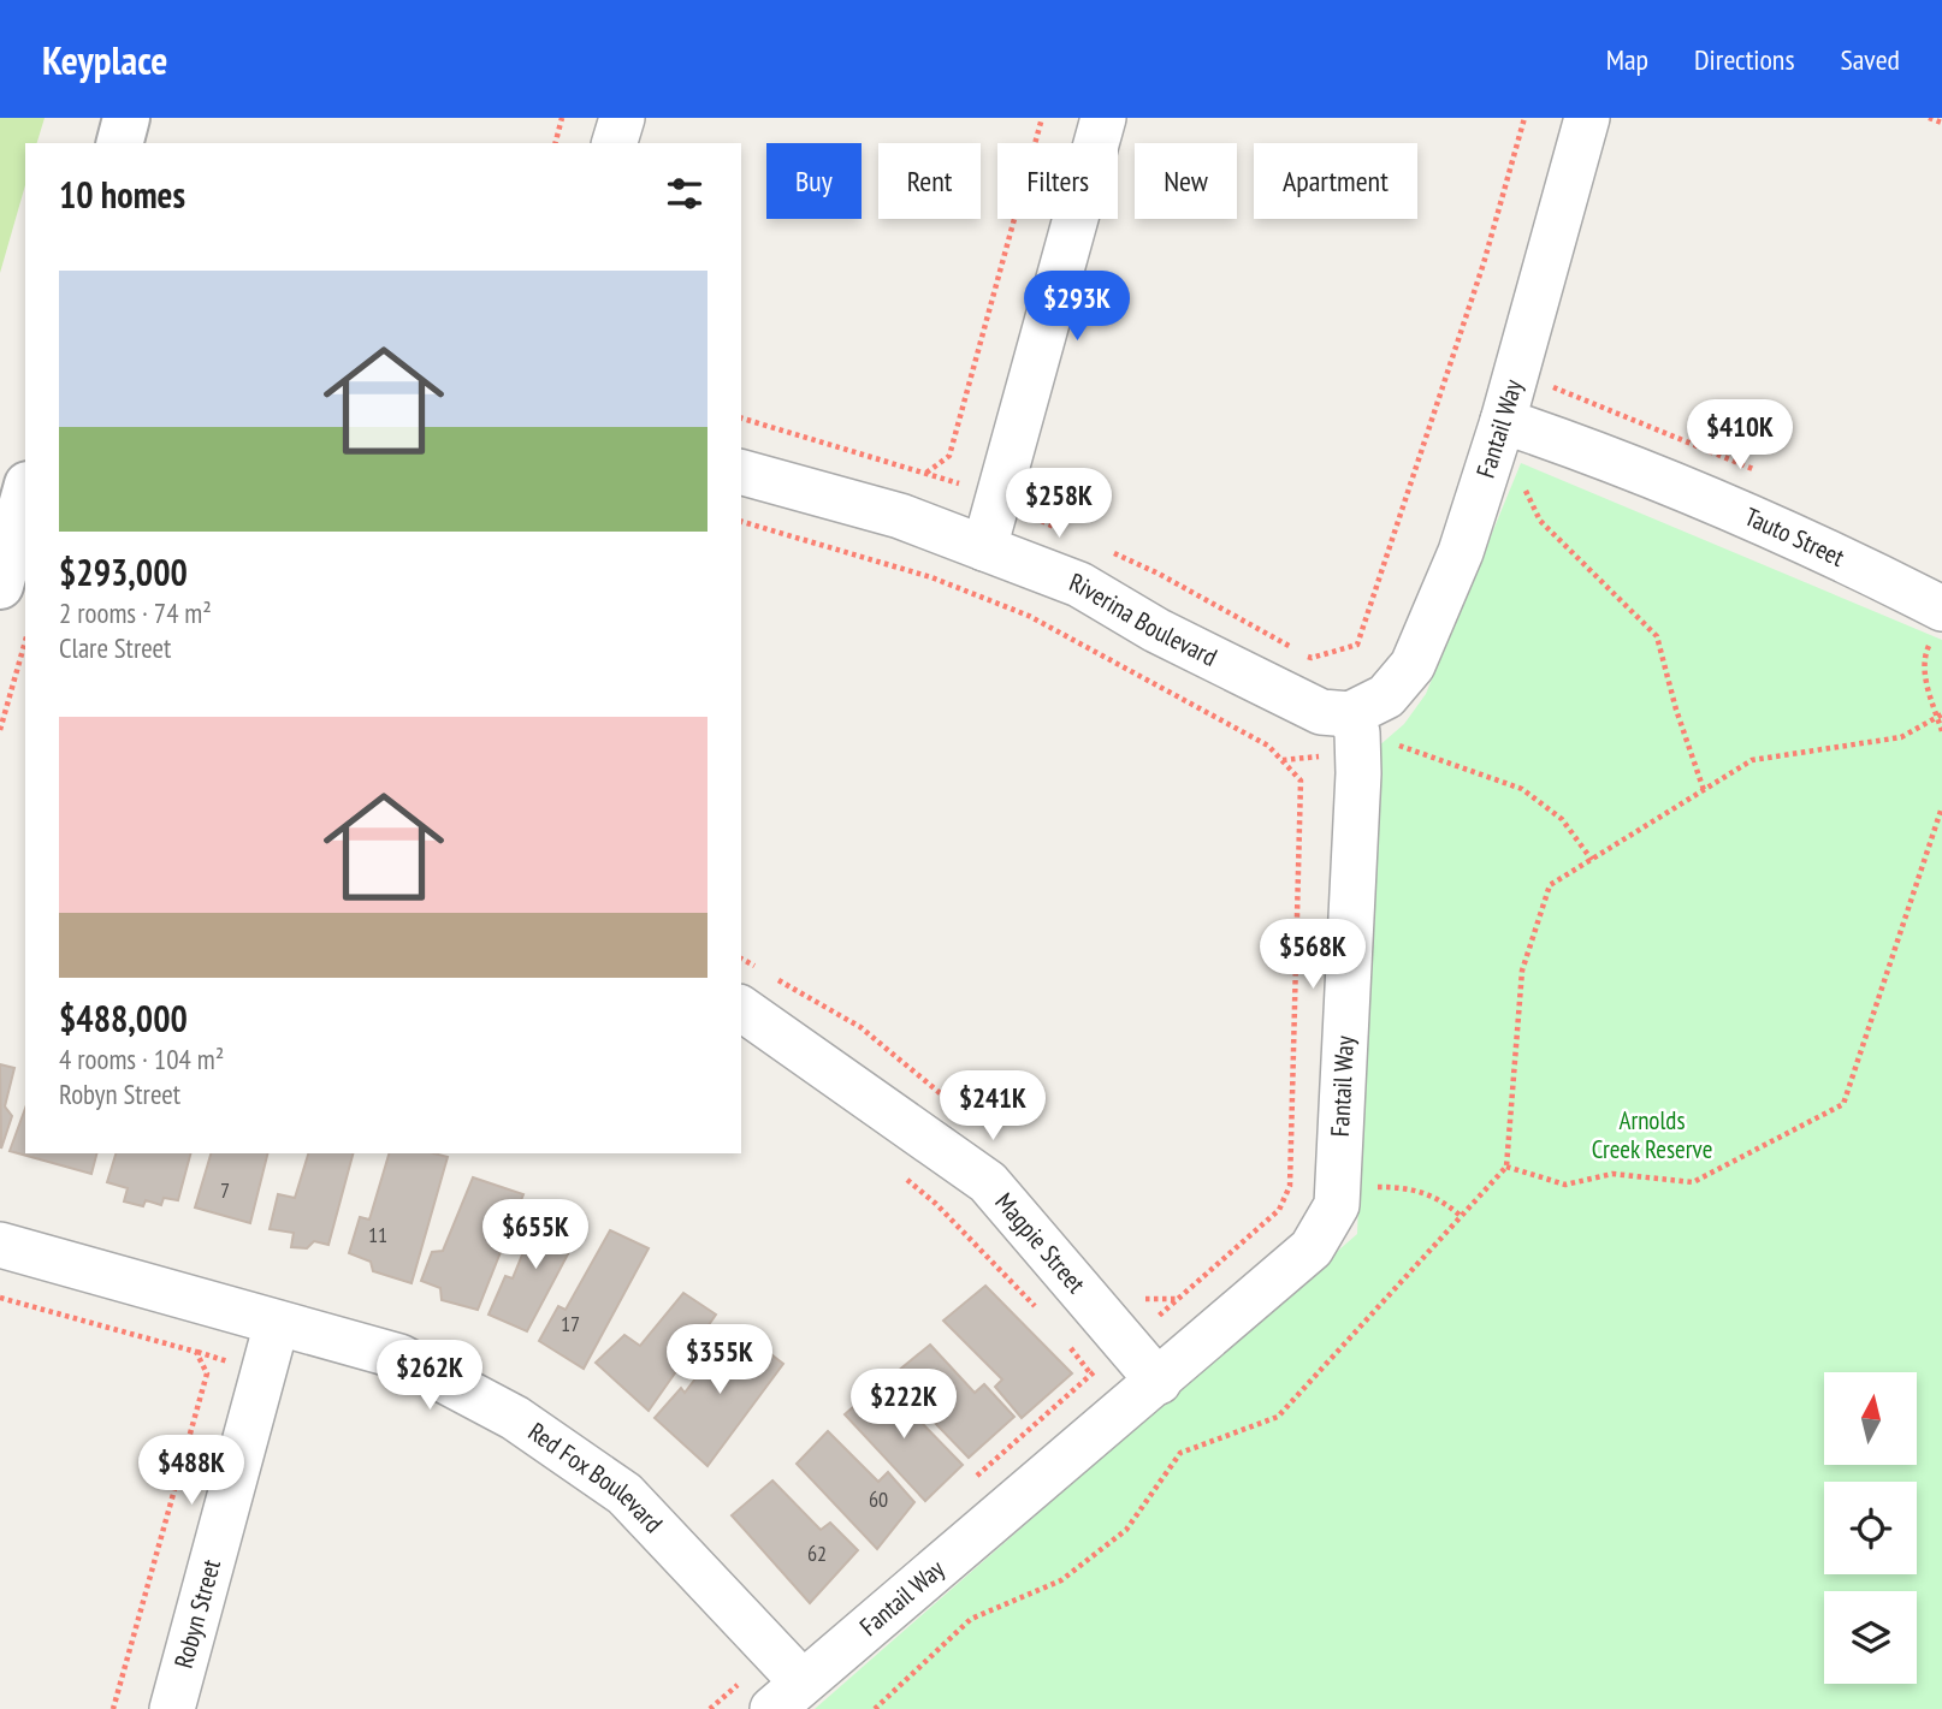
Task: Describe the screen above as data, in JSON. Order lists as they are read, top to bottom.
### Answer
{
  "streets": {
    "street": [
      "Fantail Way",
      "Tauto Street",
      "Riverina Boulevard",
      "Magpie Street",
      "Red Fox Boulevard",
      "Robyn Street"
    ]
  },
  "crossings": [
    ["Fantail Way", "Tauto Street"],
    ["Fantail Way", "Riverina Boulevard"],
    ["Fantail Way", "Magpie Street"],
    ["Fantail Way", "Red Fox Boulevard"],
    ["Red Fox Boulevard", "Robyn Street"]
  ],
  "parks": ["Arnolds Creek Reserve"],
  "house_numbers": [
    "7",
    "11",
    "17",
    "60",
    "62"
  ],
  "north": "top",
  "page": {
    "header": "Keyplace",
    "nav": ["Map", "Directions", "Saved"],
    "chip": [
      "Buy",
      "Rent",
      "Filters",
      "New",
      "Apartment"
    ],
    "heading": "10 homes",
    "list": [
      {
        "name": "$293,000",
        "note": "2 rooms · 74 m² · Clare Street"
      },
      {
        "name": "$488,000",
        "note": "4 rooms · 104 m² · Robyn Street"
      }
    ],
    "price": [
      "$293K",
      "$410K",
      "$258K",
      "$568K",
      "$241K",
      "$655K",
      "$355K",
      "$262K",
      "$222K",
      "$488K"
    ]
  }
}
